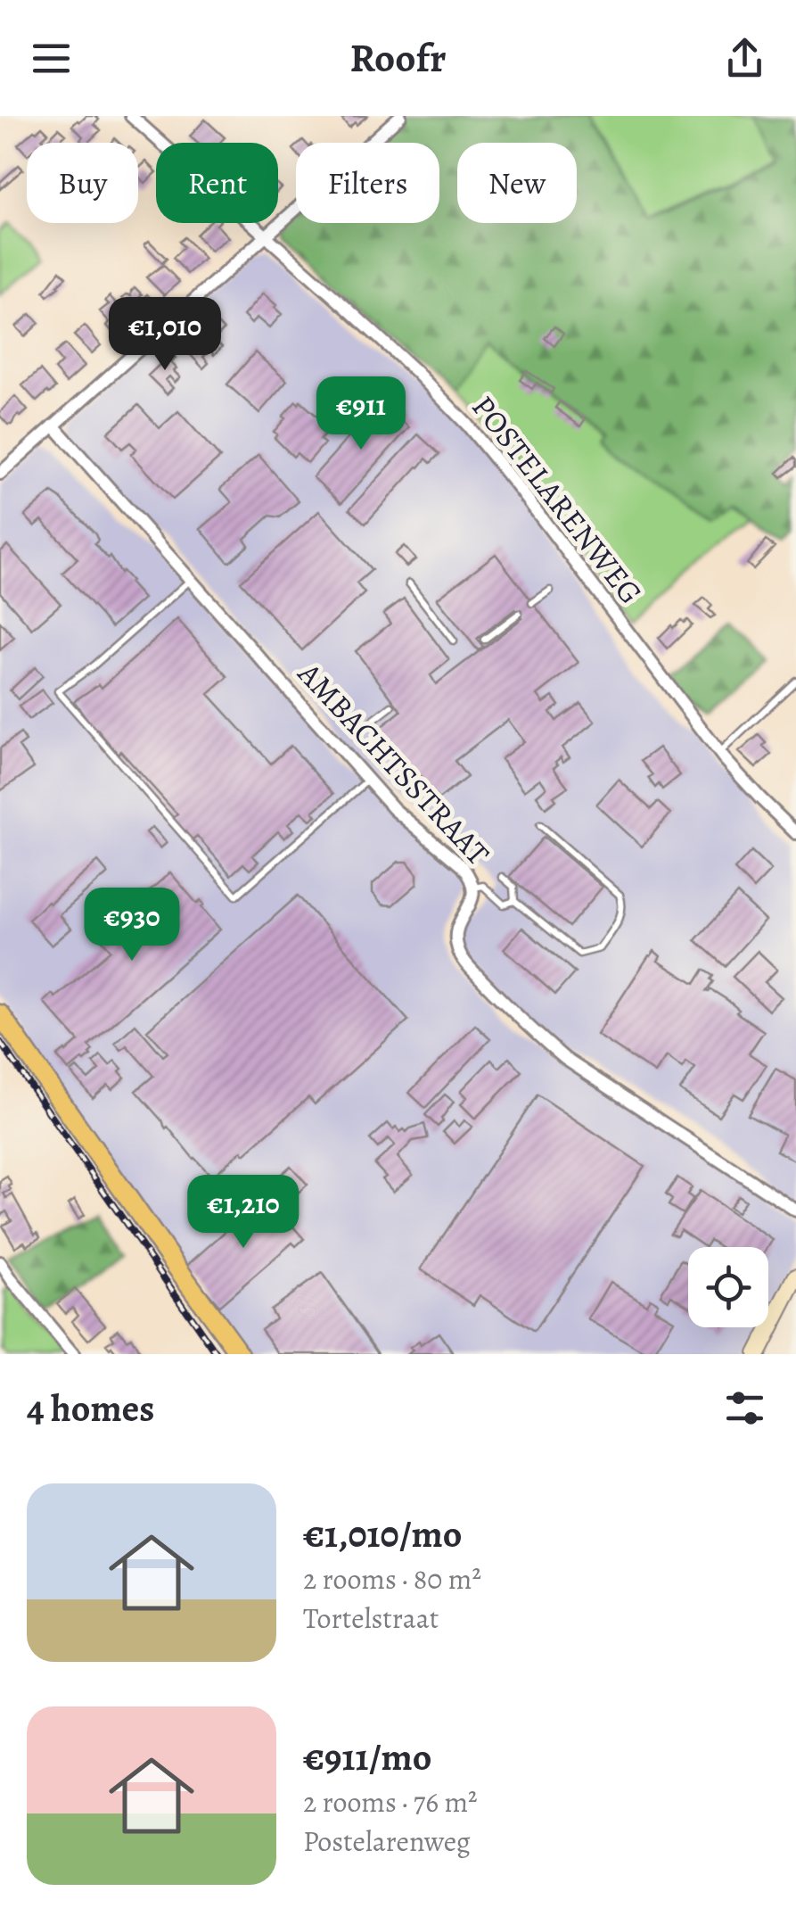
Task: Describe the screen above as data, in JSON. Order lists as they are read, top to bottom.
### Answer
{
  "streets": {
    "street": ["POSTELARENWEG", "AMBACHTSSTRAAT"]
  },
  "page": {
    "header": "Roofr",
    "chip": [
      "Buy",
      "Rent",
      "Filters",
      "New"
    ],
    "price": [
      "€1,010",
      "€911",
      "€930",
      "€1,210"
    ],
    "heading": "4 homes",
    "list": [
      {
        "name": "€1,010/mo",
        "note": "2 rooms · 80 m² · Tortelstraat"
      },
      {
        "name": "€911/mo",
        "note": "2 rooms · 76 m² · Postelarenweg"
      }
    ]
  }
}
